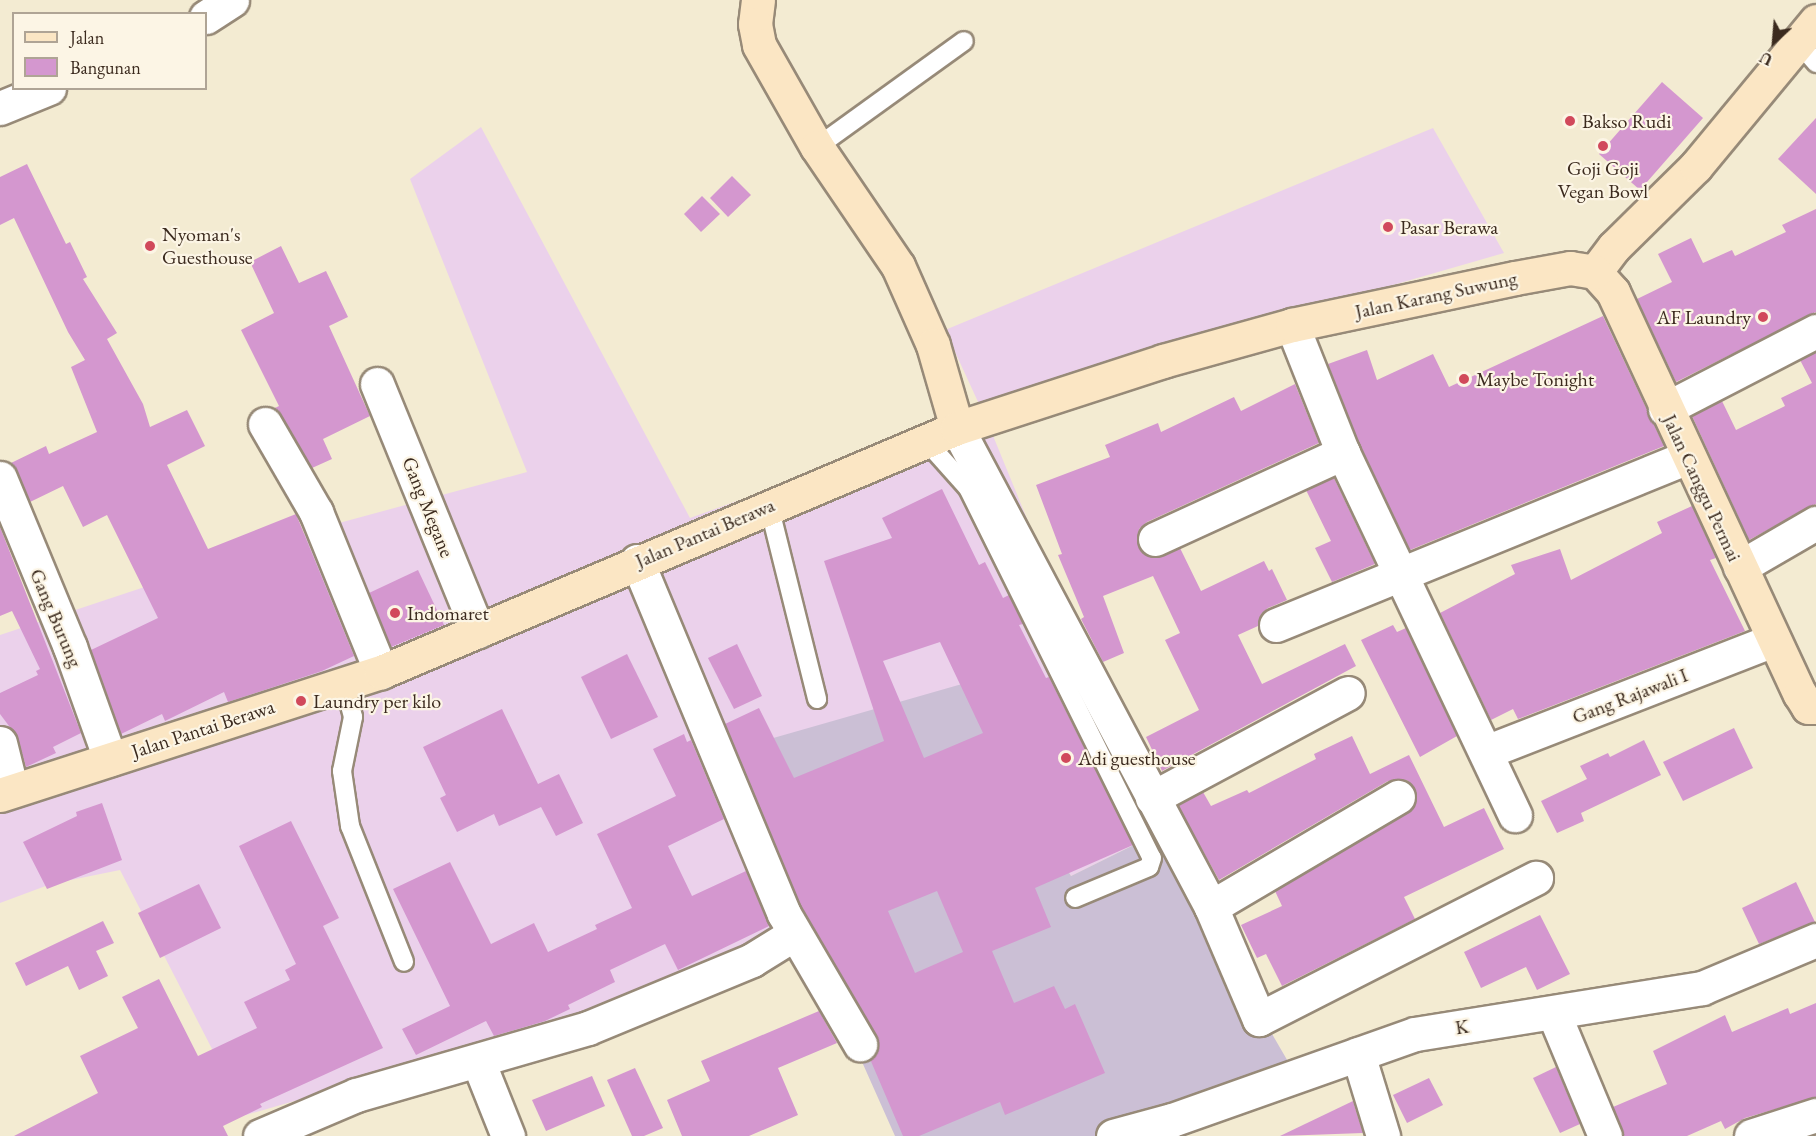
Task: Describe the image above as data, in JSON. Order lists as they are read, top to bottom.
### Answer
{
  "streets": {
    "street": [
      "Jalan Karang Suwung",
      "Jalan Canggu Permai",
      "Gang Megane",
      "Jalan Pantai Berawa",
      "Gang Burung",
      "Gang Rajawali I",
      "K"
    ]
  },
  "crossings": [
    ["Jalan Karang Suwung", "Jalan Canggu Permai"],
    ["Jalan Karang Suwung", "Jalan Pantai Berawa"],
    ["Jalan Canggu Permai", "Gang Rajawali I"],
    ["Gang Megane", "Jalan Pantai Berawa"],
    ["Jalan Pantai Berawa", "Gang Burung"]
  ],
  "places": [
    "Bakso Rudi",
    "Goji Goji Vegan Bowl",
    "Pasar Berawa",
    "Nyoman's Guesthouse",
    "AF Laundry",
    "Maybe Tonight",
    "Indomaret",
    "Laundry per kilo",
    "Adi guesthouse"
  ],
  "legend": ["Jalan", "Bangunan"],
  "north": "bottom left"
}
